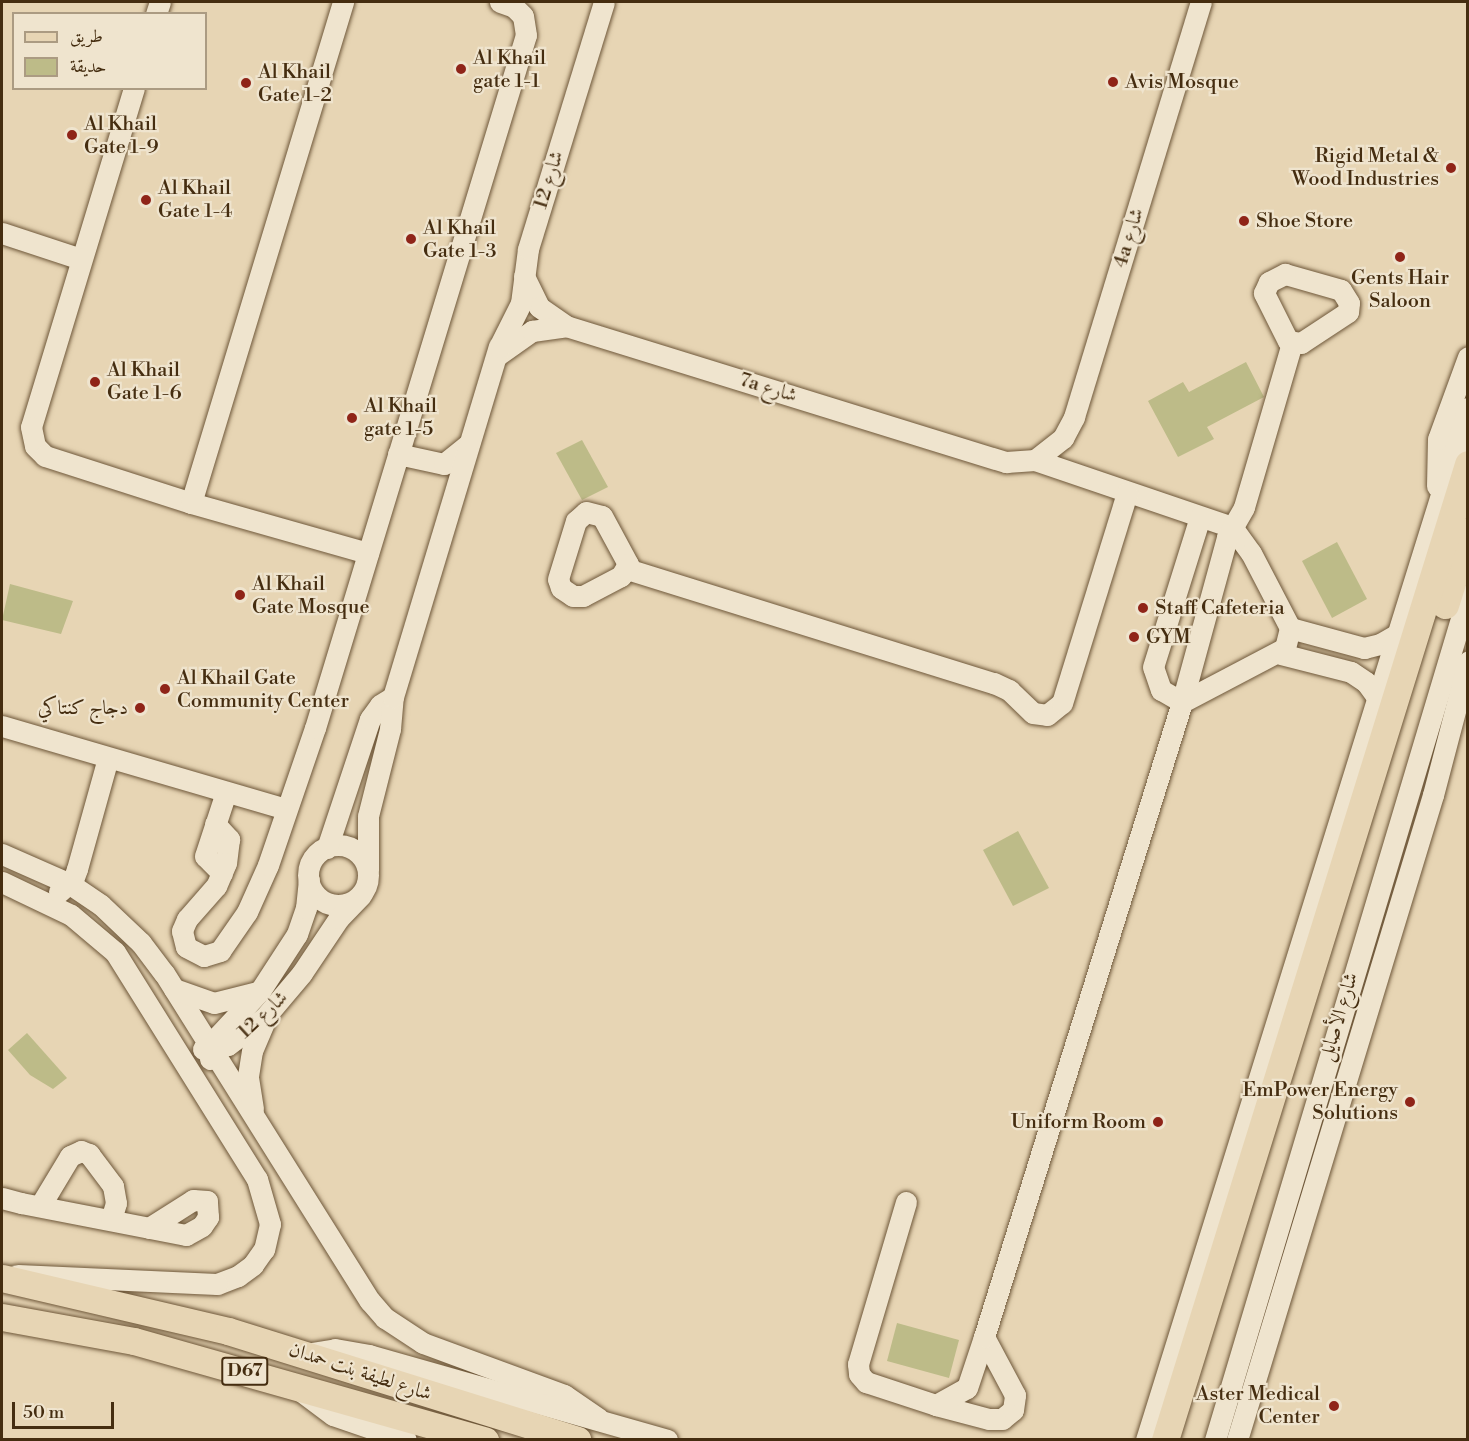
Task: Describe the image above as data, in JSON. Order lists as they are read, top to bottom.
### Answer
{
  "streets": {
    "main road": ["D67", "شارع لطيفة بنت حمدان"],
    "street": [
      "شارع 12",
      "4a شارع",
      "7a شارع",
      "شارع الأصايل"
    ]
  },
  "crossings": [
    ["شارع 12", "7a شارع"],
    ["4a شارع", "7a شارع"]
  ],
  "places": [
    "Al Khail gate 1-1",
    "Avis Mosque",
    "Al Khail Gate 1-2",
    "Al Khail Gate 1-9",
    "Rigid Metal & Wood Industries",
    "Al Khail Gate 1-4",
    "Shoe Store",
    "Al Khail Gate 1-3",
    "Gents Hair Saloon",
    "Al Khail Gate 1-6",
    "Al Khail gate 1-5",
    "Al Khail Gate Mosque",
    "Staff Cafeteria",
    "GYM",
    "Al Khail Gate Community Center",
    "دجاج كنتاكي",
    "EmPower Energy Solutions",
    "Uniform Room",
    "Aster Medical Center"
  ],
  "legend": ["طريق", "حديقة"],
  "scale_bar": "50 m"
}
